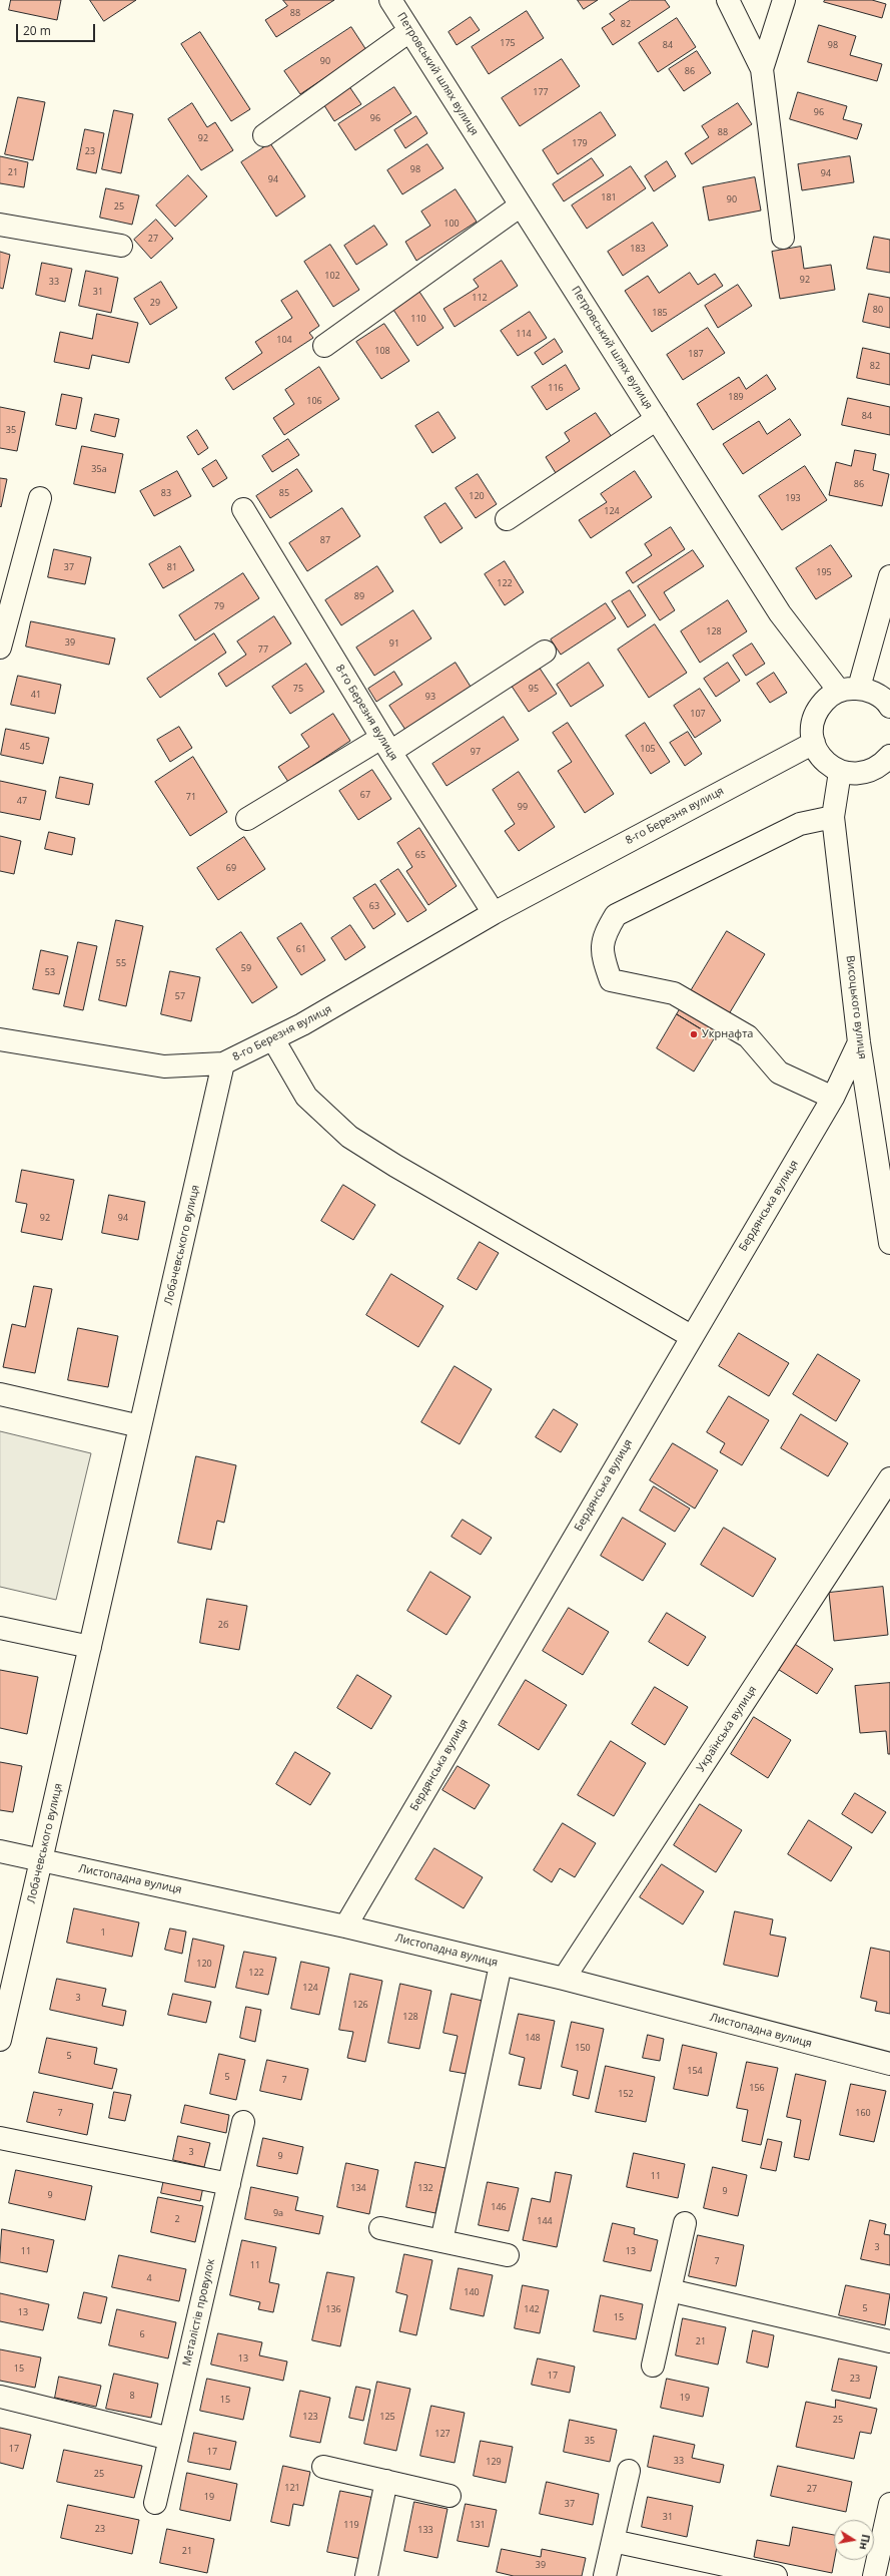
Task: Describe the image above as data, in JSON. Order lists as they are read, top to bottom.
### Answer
{
  "streets": {
    "street": [
      "Петровський шлях вулиця",
      "8-го Березня вулиця",
      "Висоцького вулиця",
      "Бердянська вулиця",
      "Лобачевського вулиця",
      "Українська вулиця",
      "Листопадна вулиця",
      "Металістів провулок"
    ]
  },
  "crossings": [
    ["8-го Березня вулиця", "Лобачевського вулиця"],
    ["Висоцького вулиця", "Бердянська вулиця"],
    ["Бердянська вулиця", "Листопадна вулиця"],
    ["Лобачевського вулиця", "Листопадна вулиця"],
    ["Українська вулиця", "Листопадна вулиця"]
  ],
  "places": ["Укрнафта"],
  "house_numbers": [
    "88",
    "82",
    "175",
    "84",
    "98",
    "90",
    "86",
    "177",
    "96",
    "96",
    "88",
    "92",
    "179",
    "23",
    "98",
    "21",
    "94",
    "94",
    "181",
    "90",
    "25",
    "100",
    "27",
    "183",
    "102",
    "92",
    "33",
    "31",
    "112",
    "29",
    "80",
    "185",
    "110",
    "114",
    "104",
    "108",
    "187",
    "82",
    "116",
    "189",
    "106",
    "84",
    "35",
    "35а",
    "86",
    "83",
    "85",
    "120",
    "193",
    "124",
    "87",
    "37",
    "81",
    "195",
    "122",
    "89",
    "79",
    "128",
    "39",
    "91",
    "77",
    "75",
    "95",
    "41",
    "93",
    "107",
    "45",
    "105",
    "97",
    "67",
    "71",
    "47",
    "99",
    "65",
    "69",
    "63",
    "61",
    "55",
    "59",
    "53",
    "57",
    "92",
    "94",
    "2б",
    "1",
    "120",
    "122",
    "124",
    "3",
    "126",
    "128",
    "148",
    "150",
    "5",
    "154",
    "5",
    "7",
    "156",
    "152",
    "7",
    "160",
    "3",
    "9",
    "11",
    "134",
    "132",
    "9",
    "9",
    "146",
    "9а",
    "2",
    "144",
    "3",
    "11",
    "13",
    "7",
    "11",
    "4",
    "140",
    "5",
    "136",
    "142",
    "13",
    "15",
    "6",
    "21",
    "13",
    "15",
    "17",
    "23",
    "8",
    "19",
    "15",
    "123",
    "125",
    "25",
    "127",
    "35",
    "17",
    "17",
    "33",
    "129",
    "25",
    "121",
    "27",
    "19",
    "37",
    "31",
    "119",
    "131",
    "23",
    "133",
    "21",
    "39"
  ],
  "scale_bar": "20 m",
  "north": "right"
}
